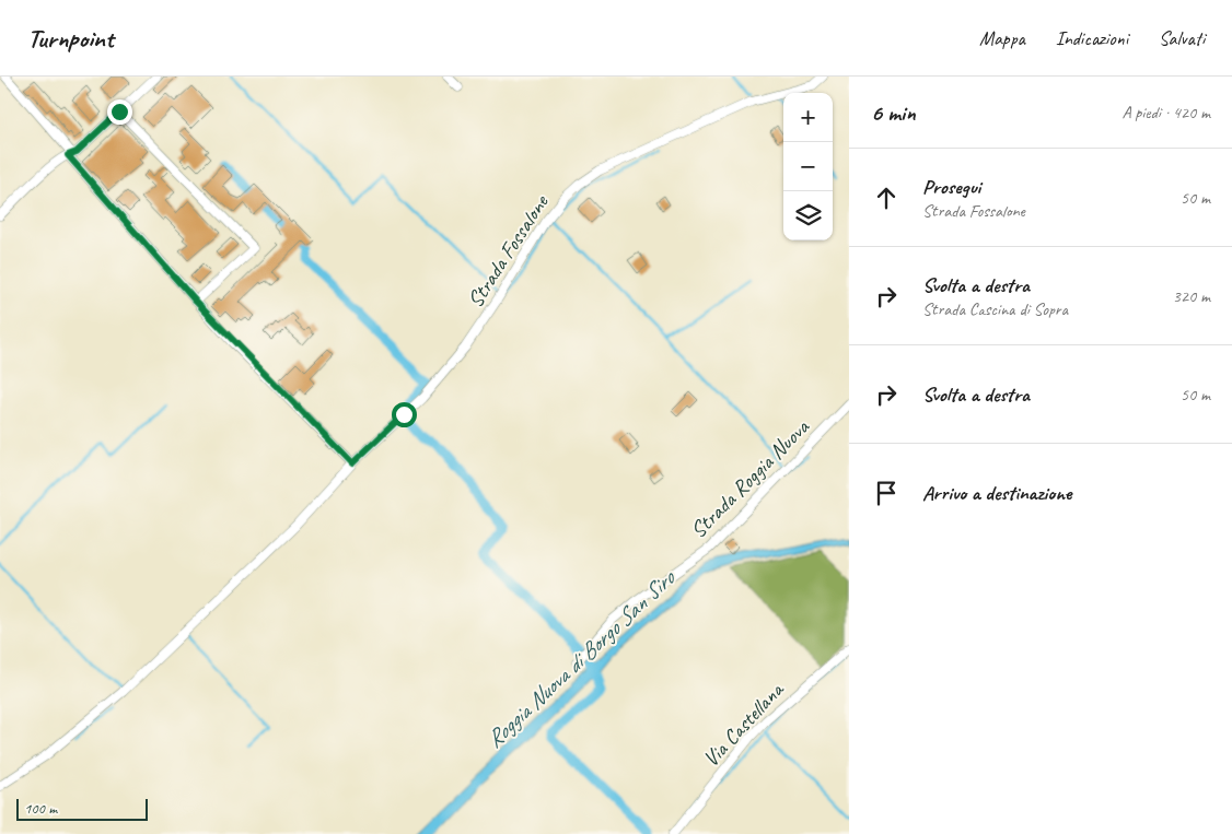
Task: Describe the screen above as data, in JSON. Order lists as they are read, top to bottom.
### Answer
{
  "streets": {
    "street": ["Strada Fossalone", "Strada Roggia Nuova", "Via Castellana"]
  },
  "water": ["Roggia Nuova di Borgo San Siro"],
  "scale_bar": "100 m",
  "page": {
    "header": "Turnpoint",
    "nav": ["Mappa", "Indicazioni", "Salvati"],
    "heading": ["6 min", "A piedi · 420 m"],
    "map_buttons": ["+", "−"],
    "list": [
      ["Prosegui", "Strada Fossalone", "50 m"],
      ["Svolta a destra", "Strada Cascina di Sopra", "320 m"],
      ["Svolta a destra", "50 m"],
      "Arrivo a destinazione"
    ],
    "scale": "100 m"
  }
}
